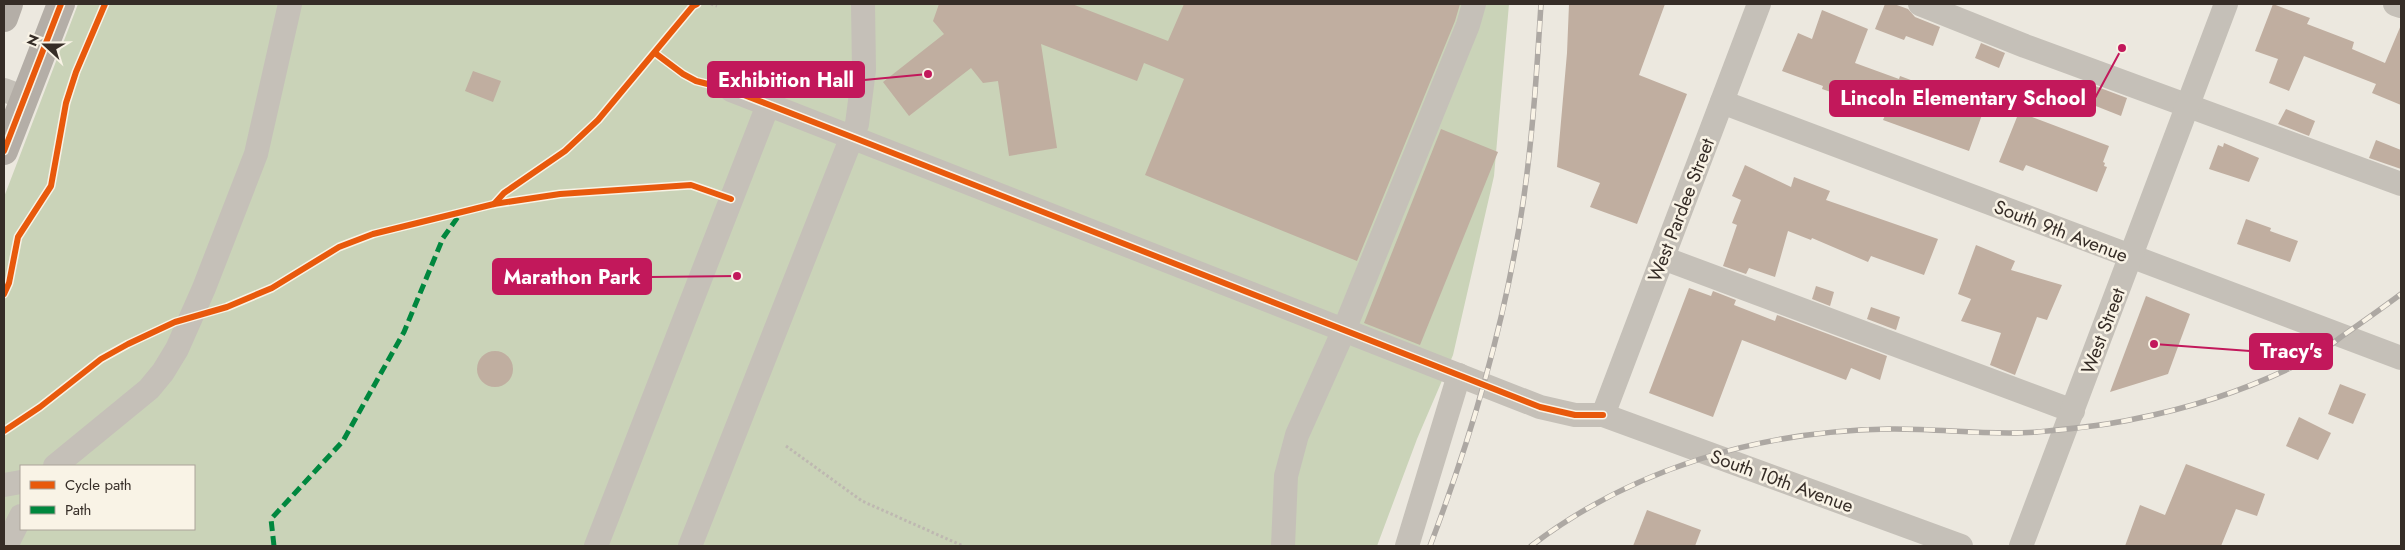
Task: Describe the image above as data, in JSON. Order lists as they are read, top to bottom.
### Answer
{
  "streets": {
    "street": [
      "West Pardee Street",
      "South 9th Avenue",
      "West Street",
      "South 10th Avenue"
    ]
  },
  "crossings": [
    ["West Pardee Street", "South 9th Avenue"],
    ["West Pardee Street", "South 10th Avenue"],
    ["South 9th Avenue", "West Street"]
  ],
  "places": [
    "Lincoln Elementary School",
    "Exhibition Hall",
    "Marathon Park",
    "Tracy's"
  ],
  "legend": ["Cycle path", "Path"],
  "north": "left"
}
